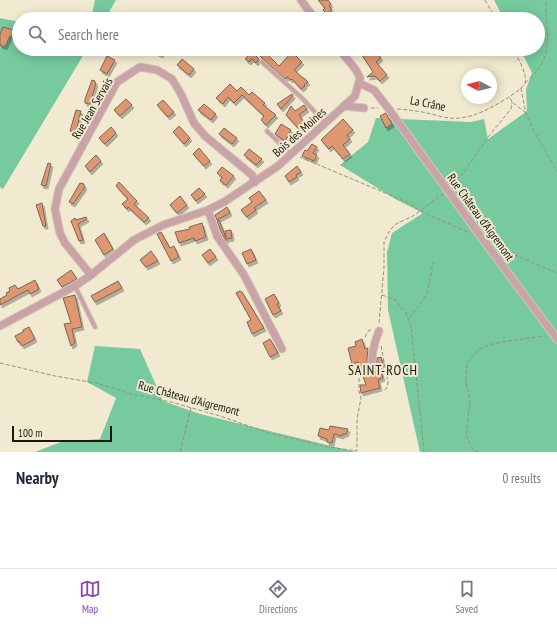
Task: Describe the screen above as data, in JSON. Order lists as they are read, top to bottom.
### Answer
{
  "streets": {
    "street": ["Rue Jean Servais", "Bois des Moines", "Rue Château d'Aigremont"],
    "path": ["La Crâne"]
  },
  "crossings": [
    ["La Crâne", "Rue Château d'Aigremont"],
    ["Rue Jean Servais", "Bois des Moines"]
  ],
  "districts": ["SAINT-ROCH"],
  "scale_bar": "100 m",
  "north": "left",
  "page": {
    "search": "Search here",
    "scale": "100 m",
    "heading": ["Nearby", "0 results"],
    "nav": ["Map", "Directions", "Saved"]
  }
}
